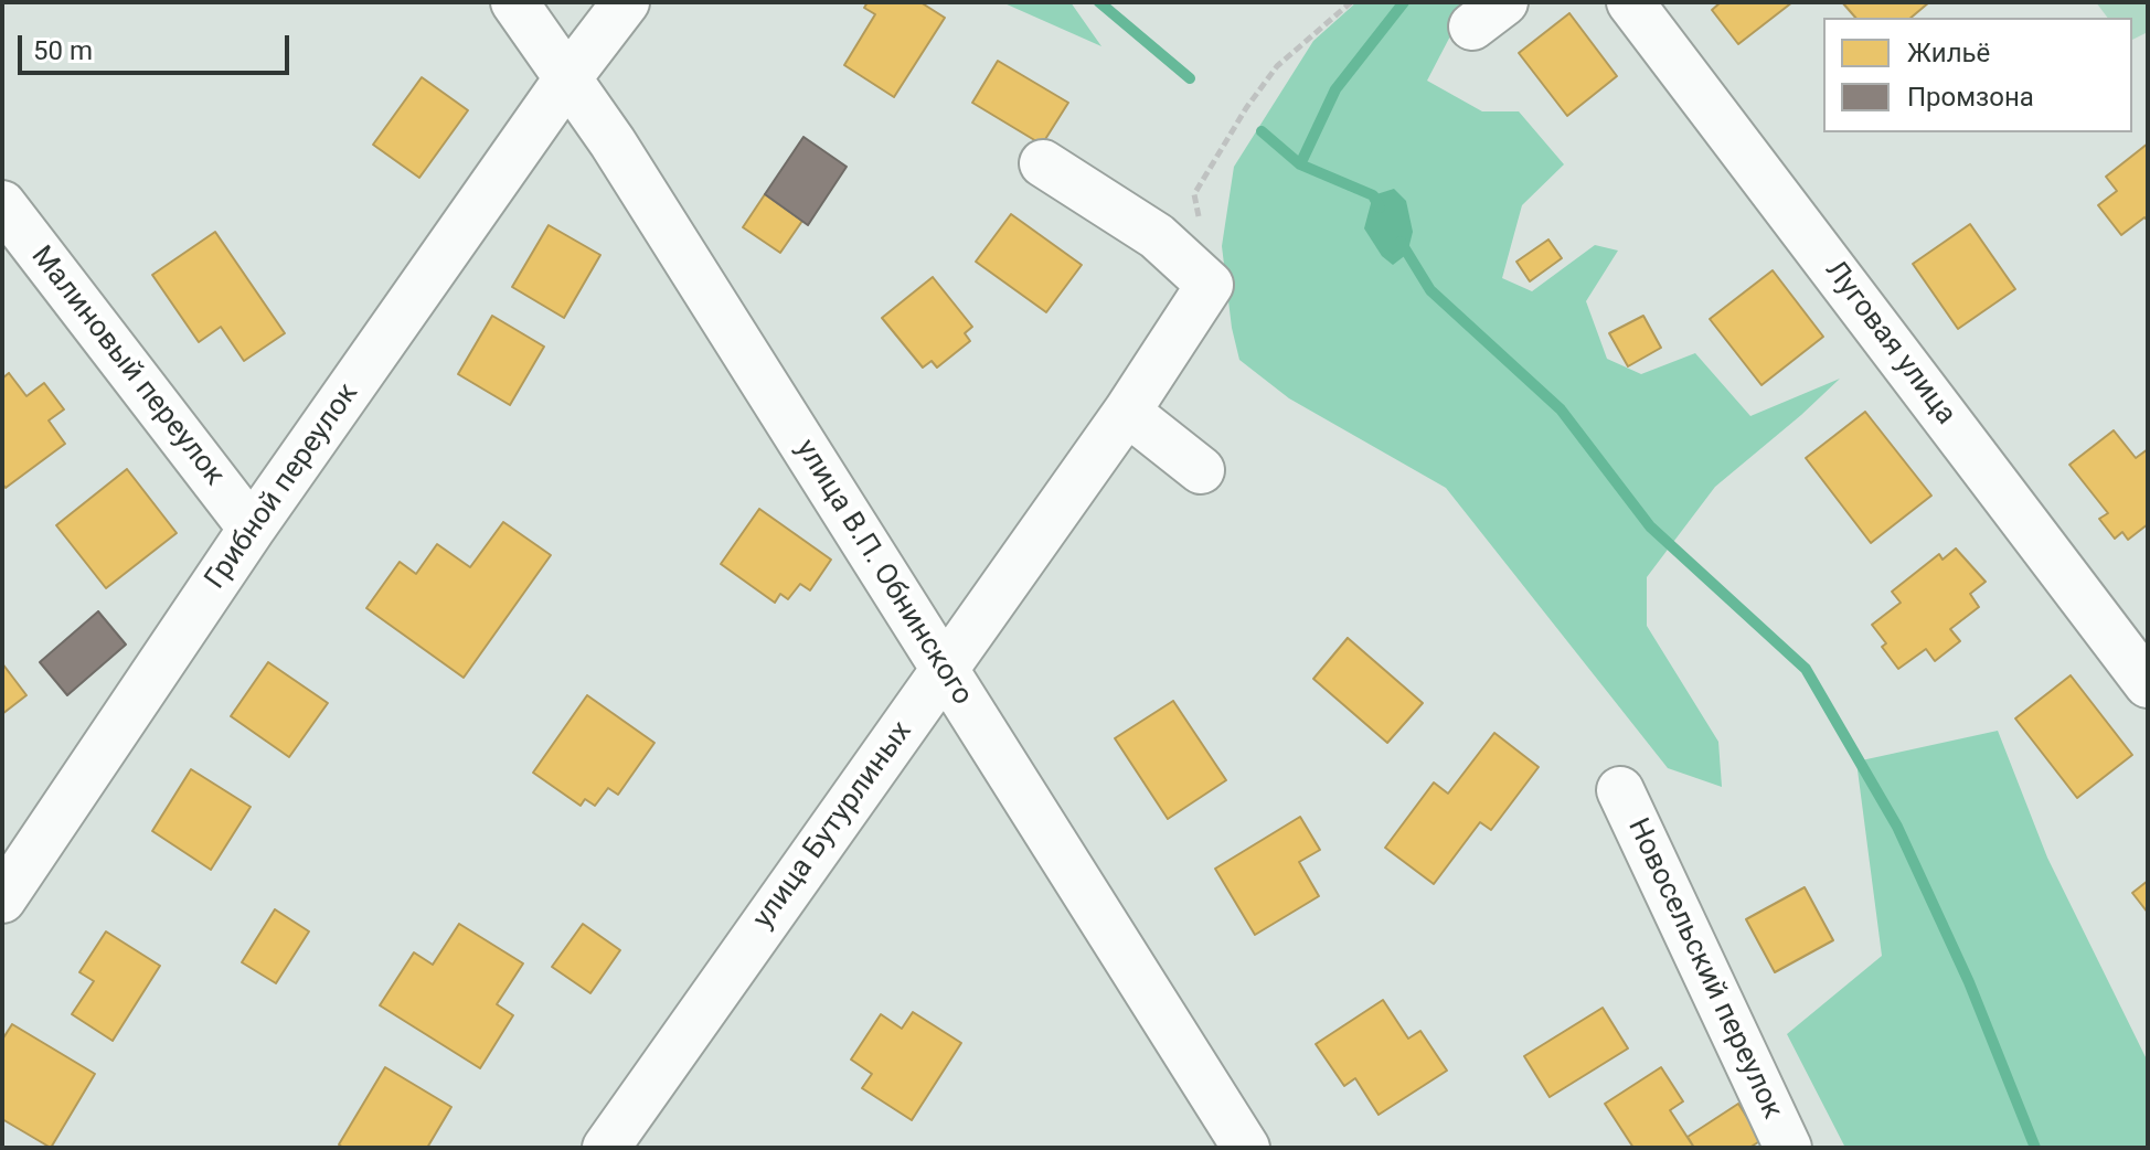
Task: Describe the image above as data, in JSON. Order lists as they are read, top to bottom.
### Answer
{
  "streets": {
    "street": [
      "Луговая улица",
      "Малиновый переулок",
      "Грибной переулок",
      "улица В.П. Обнинского",
      "улица Бутурлиных",
      "Новосельский переулок"
    ]
  },
  "crossings": [
    ["Малиновый переулок", "Грибной переулок"],
    ["Грибной переулок", "улица В.П. Обнинского"],
    ["улица В.П. Обнинского", "улица Бутурлиных"]
  ],
  "legend": ["Жильё", "Промзона"],
  "scale_bar": "50 m"
}
